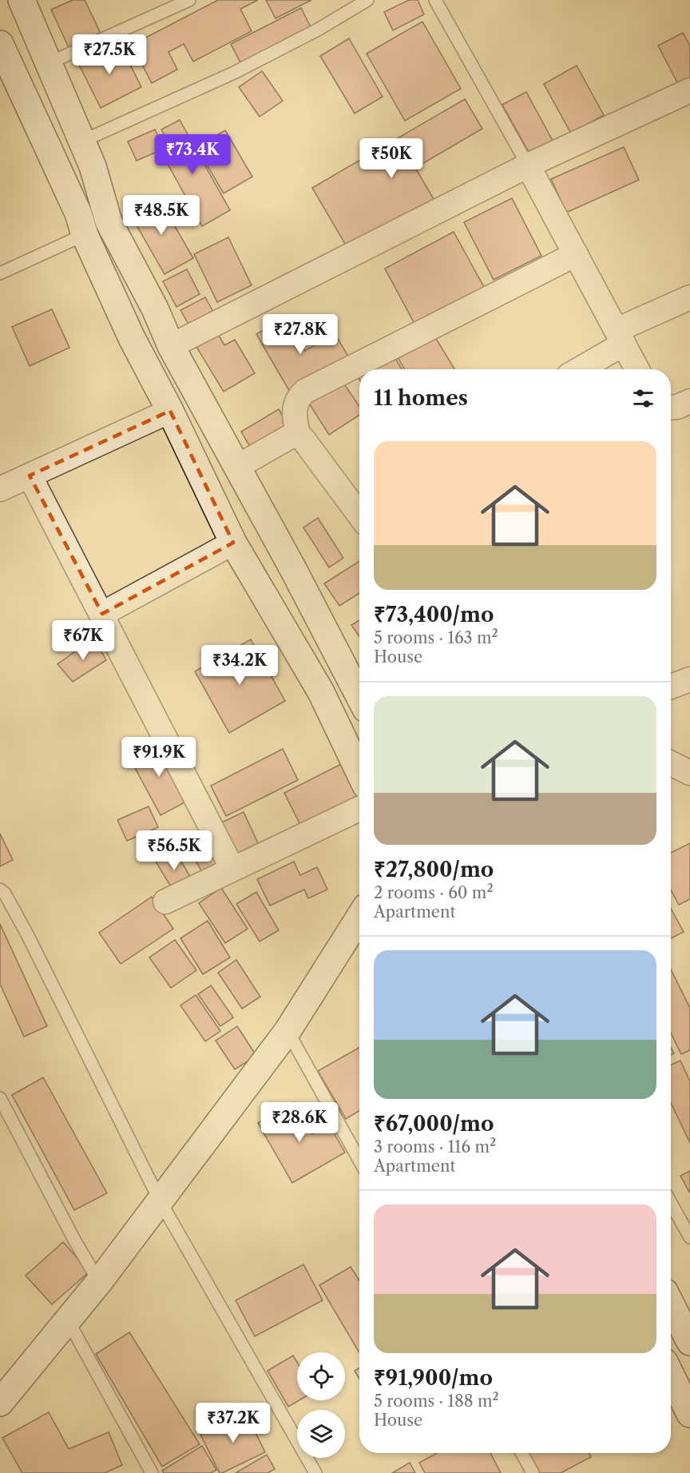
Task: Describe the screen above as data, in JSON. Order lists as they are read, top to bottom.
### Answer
{
  "page": {
    "price": [
      "₹27.5K",
      "₹73.4K",
      "₹50K",
      "₹48.5K",
      "₹27.8K",
      "₹67K",
      "₹34.2K",
      "₹91.9K",
      "₹56.5K",
      "₹28.6K",
      "₹37.2K"
    ],
    "heading": "11 homes",
    "list": [
      {
        "name": "₹73,400/mo",
        "note": "5 rooms · 163 m² · House"
      },
      {
        "name": "₹27,800/mo",
        "note": "2 rooms · 60 m² · Apartment"
      },
      {
        "name": "₹67,000/mo",
        "note": "3 rooms · 116 m² · Apartment"
      },
      {
        "name": "₹91,900/mo",
        "note": "5 rooms · 188 m² · House"
      }
    ]
  }
}
